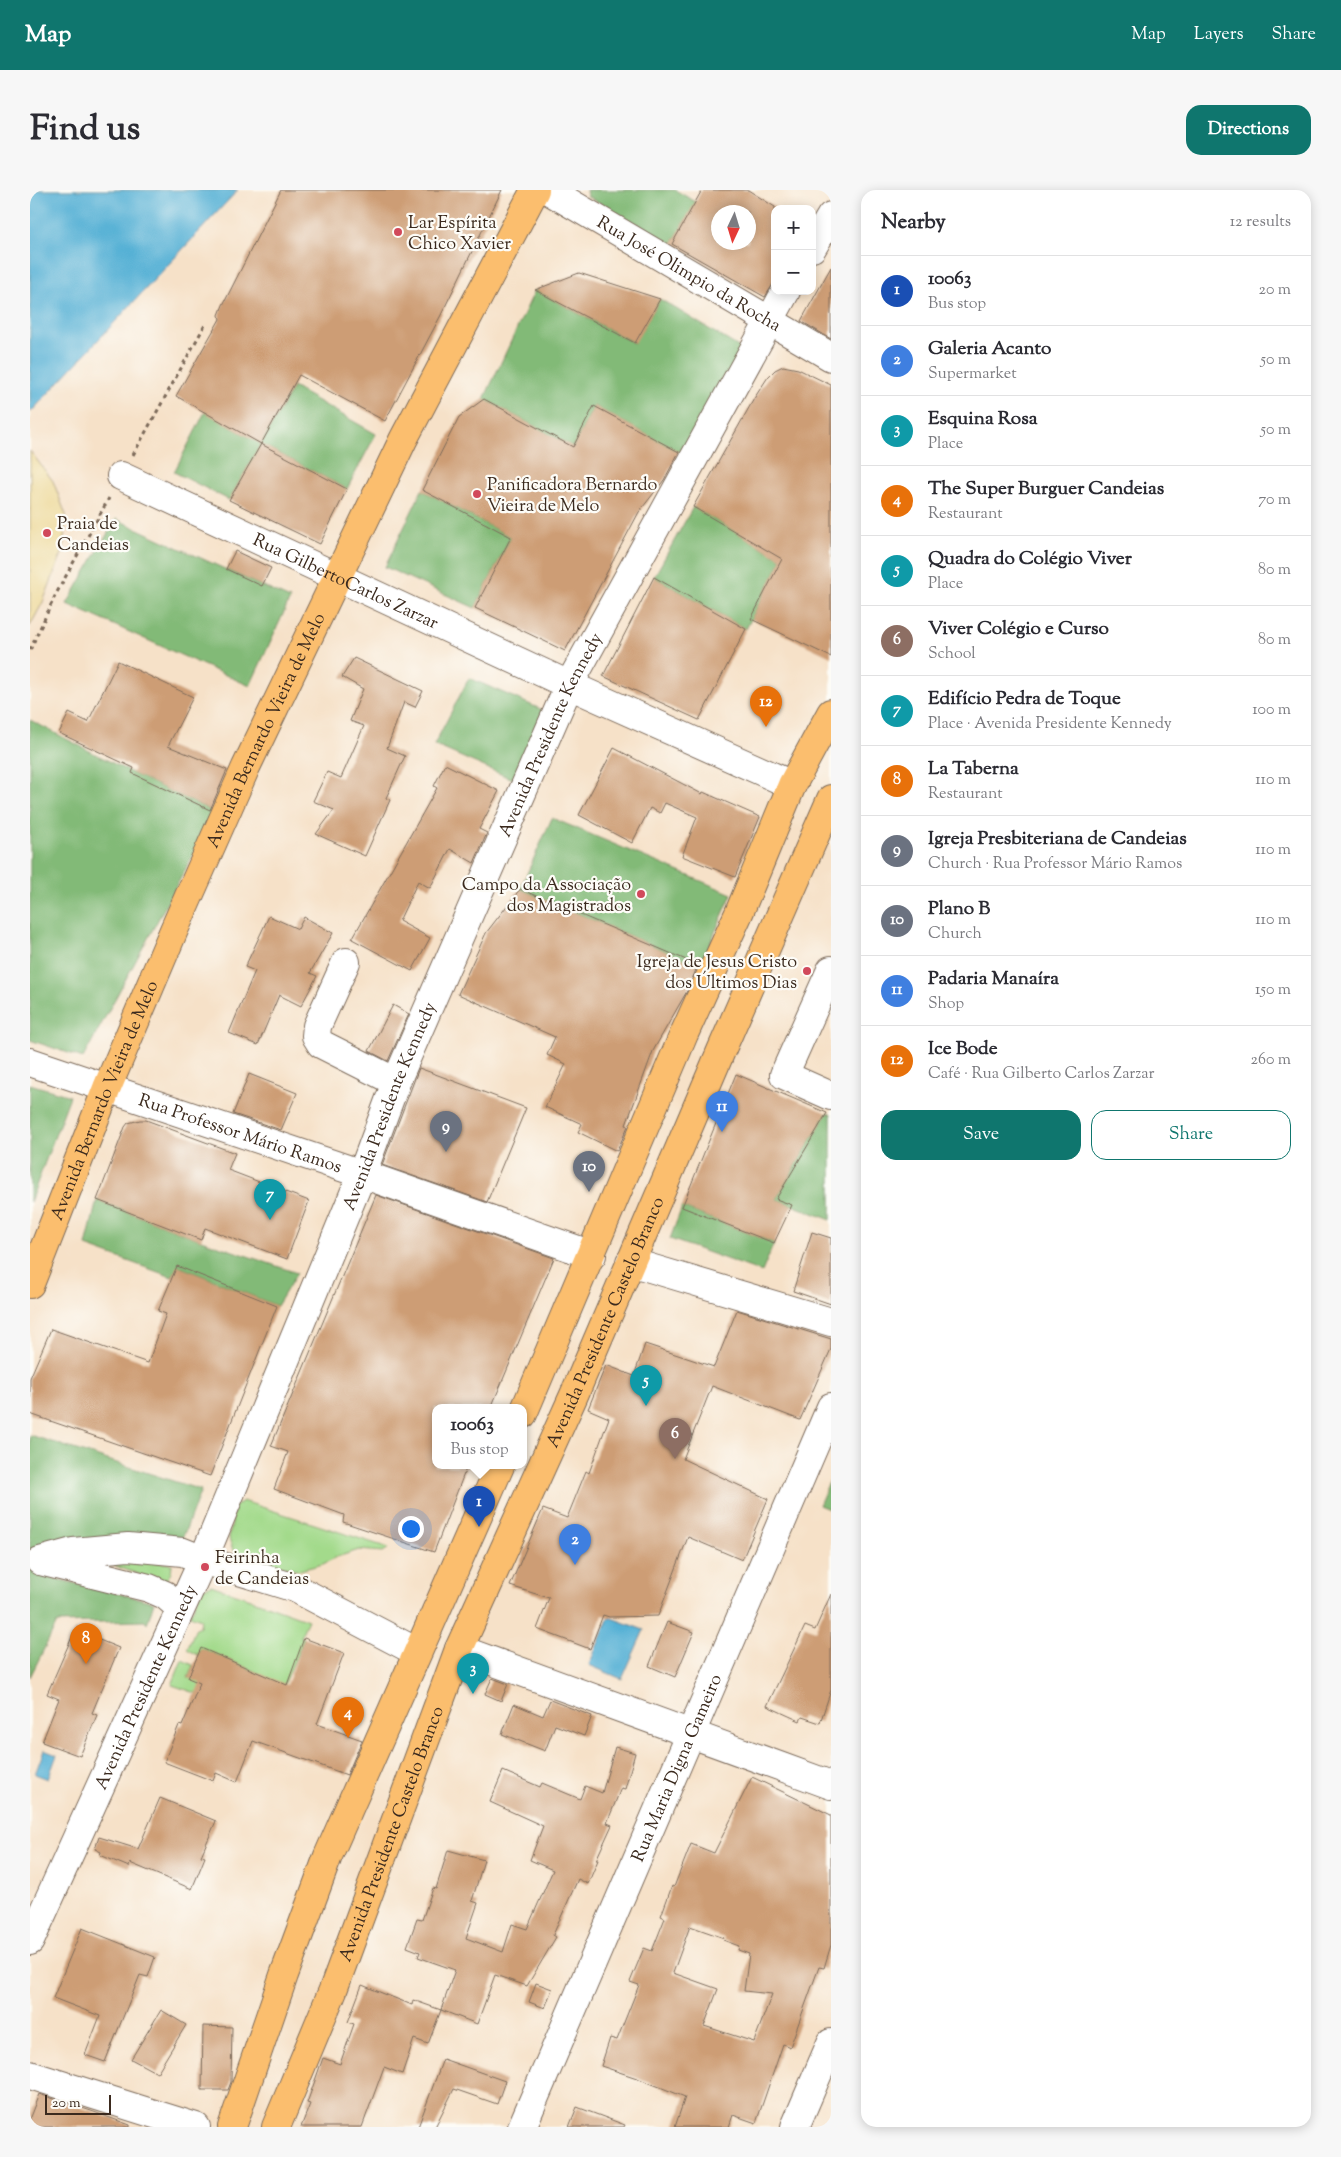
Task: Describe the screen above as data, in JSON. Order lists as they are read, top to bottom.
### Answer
{
  "streets": {
    "main road": ["Avenida Bernardo Vieira de Melo", "Avenida Presidente Castelo Branco"],
    "street": [
      "Rua José Olimpio da Rocha",
      "Rua GilbertoCarlos Zarzar",
      "Avenida Presidente Kennedy",
      "Rua Professor Mário Ramos",
      "Rua Maria Digna Gameiro"
    ]
  },
  "crossings": [
    ["Rua José Olimpio da Rocha", "Avenida Presidente Kennedy"],
    ["Rua GilbertoCarlos Zarzar", "Avenida Bernardo Vieira de Melo"],
    ["Rua GilbertoCarlos Zarzar", "Avenida Presidente Kennedy"],
    ["Avenida Bernardo Vieira de Melo", "Rua Professor Mário Ramos"],
    ["Avenida Presidente Kennedy", "Rua Professor Mário Ramos"]
  ],
  "places": [
    "Lar Espírita Chico Xavier",
    "Panificadora Bernardo Vieira de Melo",
    "Praia de Candeias",
    "Campo da Associação dos Magistrados",
    "Igreja de Jesus Cristo dos Últimos Dias",
    "Feirinha de Candeias"
  ],
  "scale_bar": "20 m",
  "north": "bottom",
  "page": {
    "header": "Map",
    "nav": ["Map", "Layers", "Share"],
    "title": "Find us",
    "buttons": [
      "Directions",
      ["Save", "Share"]
    ],
    "heading": ["Nearby", "12 results"],
    "map_buttons": ["+", "−"],
    "list": [
      {
        "mark": "1",
        "name": "10063",
        "note": "Bus stop",
        "value": "20 m"
      },
      {
        "mark": "2",
        "name": "Galeria Acanto",
        "note": "Supermarket",
        "value": "50 m"
      },
      {
        "mark": "3",
        "name": "Esquina Rosa",
        "note": "Place",
        "value": "50 m"
      },
      {
        "mark": "4",
        "name": "The Super Burguer Candeias",
        "note": "Restaurant",
        "value": "70 m"
      },
      {
        "mark": "5",
        "name": "Quadra do Colégio Viver",
        "note": "Place",
        "value": "80 m"
      },
      {
        "mark": "6",
        "name": "Viver Colégio e Curso",
        "note": "School",
        "value": "80 m"
      },
      {
        "mark": "7",
        "name": "Edifício Pedra de Toque",
        "note": "Place · Avenida Presidente Kennedy",
        "value": "100 m"
      },
      {
        "mark": "8",
        "name": "La Taberna",
        "note": "Restaurant",
        "value": "110 m"
      },
      {
        "mark": "9",
        "name": "Igreja Presbiteriana de Candeias",
        "note": "Church · Rua Professor Mário Ramos",
        "value": "110 m"
      },
      {
        "mark": "10",
        "name": "Plano B",
        "note": "Church",
        "value": "110 m"
      },
      {
        "mark": "11",
        "name": "Padaria Manaíra",
        "note": "Shop",
        "value": "150 m"
      },
      {
        "mark": "12",
        "name": "Ice Bode",
        "note": "Café · Rua Gilberto Carlos Zarzar",
        "value": "260 m"
      }
    ],
    "pins": [
      "12",
      "11",
      "9",
      "10",
      "7",
      "5",
      "6",
      "1",
      "2",
      "8",
      "3",
      "4"
    ],
    "popup": ["10063", "Bus stop"],
    "scale": "20 m"
  }
}
